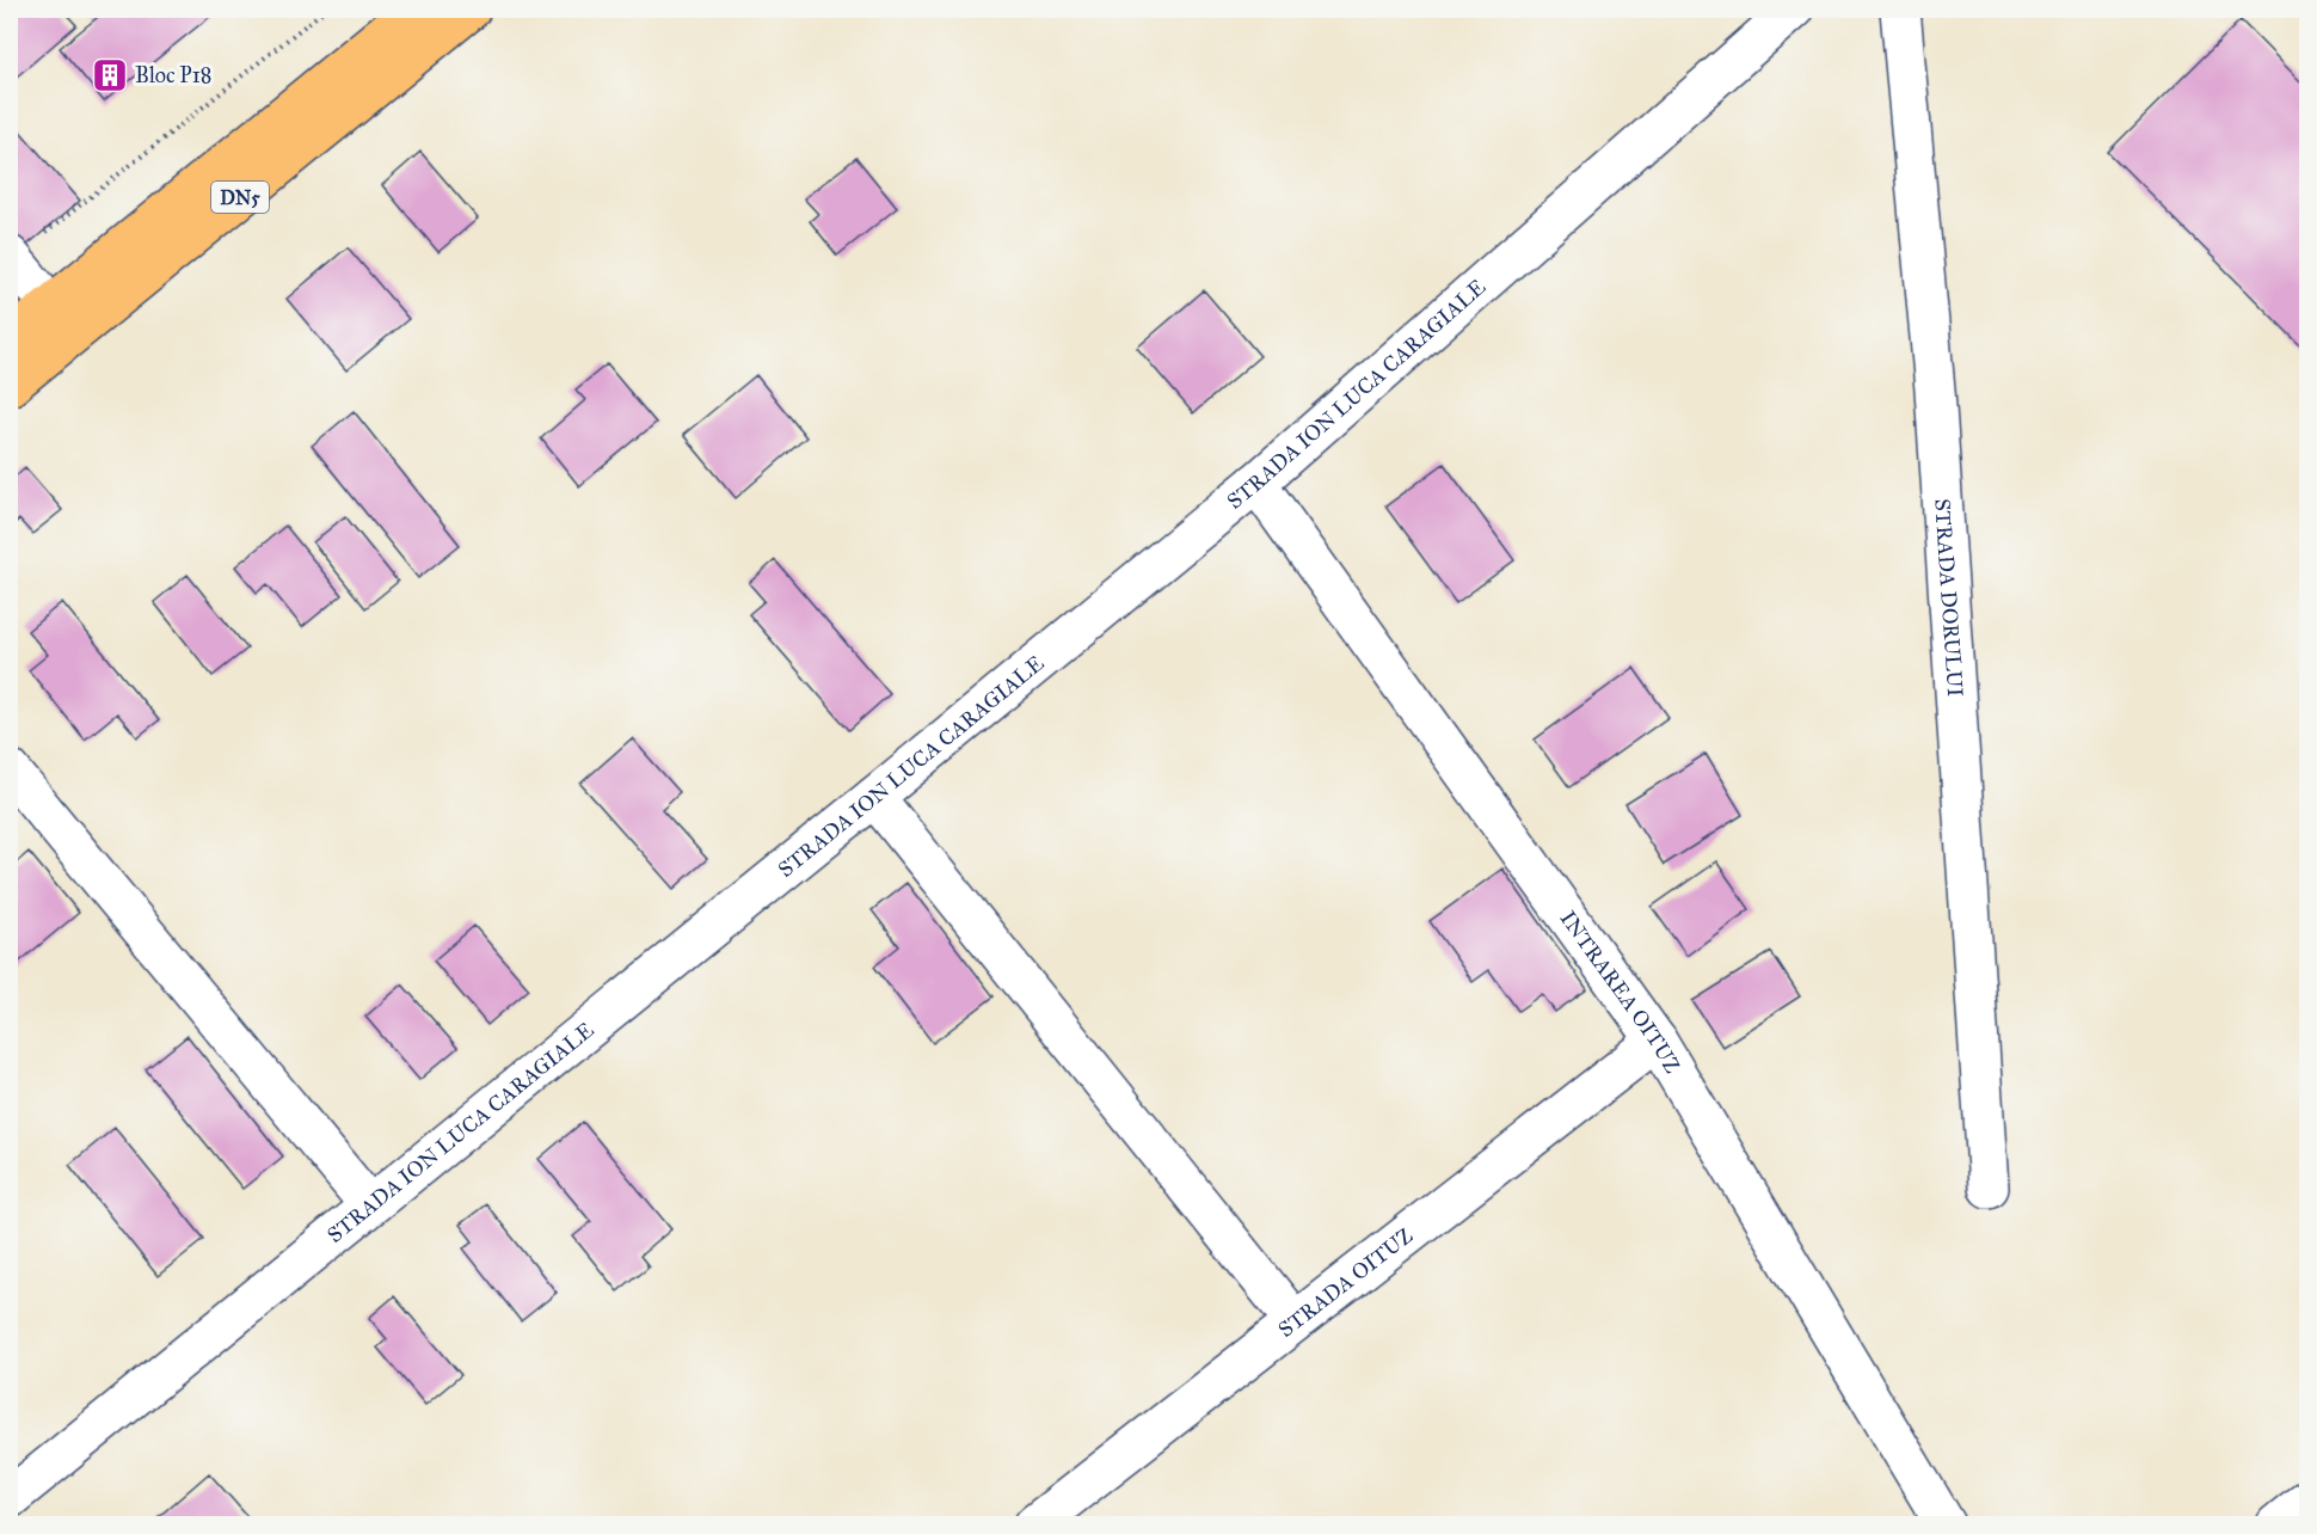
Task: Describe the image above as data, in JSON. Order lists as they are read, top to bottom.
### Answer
{
  "streets": {
    "highway": ["DN5"],
    "street": [
      "STRADA ION LUCA CARAGIALE",
      "STRADA DORULUI",
      "INTRAREA OITUZ",
      "STRADA OITUZ"
    ]
  },
  "crossings": [
    ["STRADA ION LUCA CARAGIALE", "INTRAREA OITUZ"],
    ["INTRAREA OITUZ", "STRADA OITUZ"]
  ],
  "places": {
    "building": ["Bloc P18"]
  }
}
